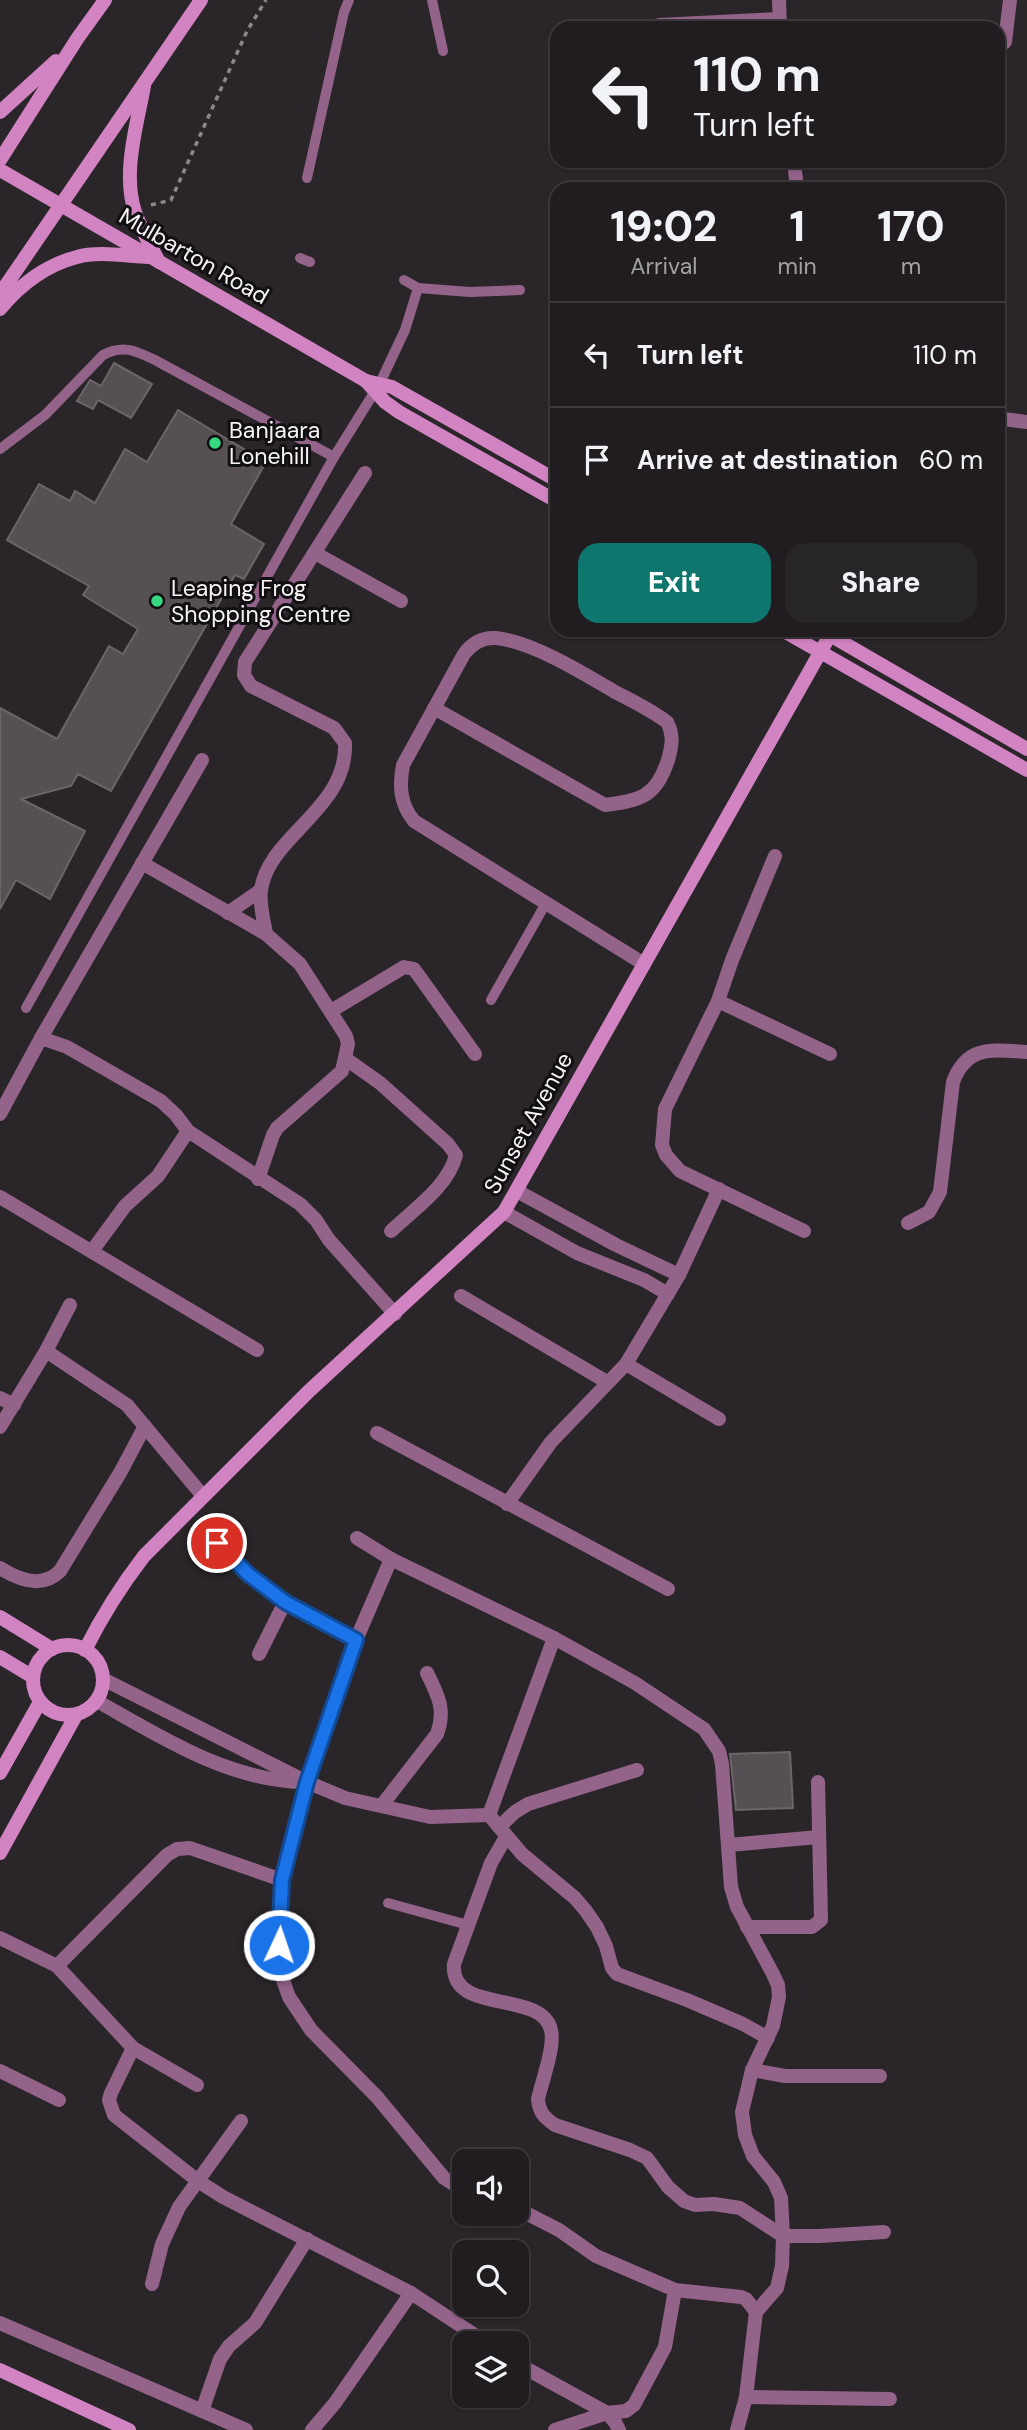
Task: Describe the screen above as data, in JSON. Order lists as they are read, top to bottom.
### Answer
{
  "streets": {
    "street": ["Mulbarton Road", "Sunset Avenue"]
  },
  "places": ["Banjaara Lonehill", "Leaping Frog Shopping Centre"],
  "page": {
    "turn": ["110 m", "Turn left"],
    "eta": [
      "19:02",
      "Arrival",
      "1",
      "min",
      "170",
      "m"
    ],
    "list": [
      {
        "name": "Turn left",
        "value": "110 m"
      },
      {
        "name": "Arrive at destination",
        "value": "60 m"
      }
    ],
    "buttons": ["Exit", "Share"]
  }
}
